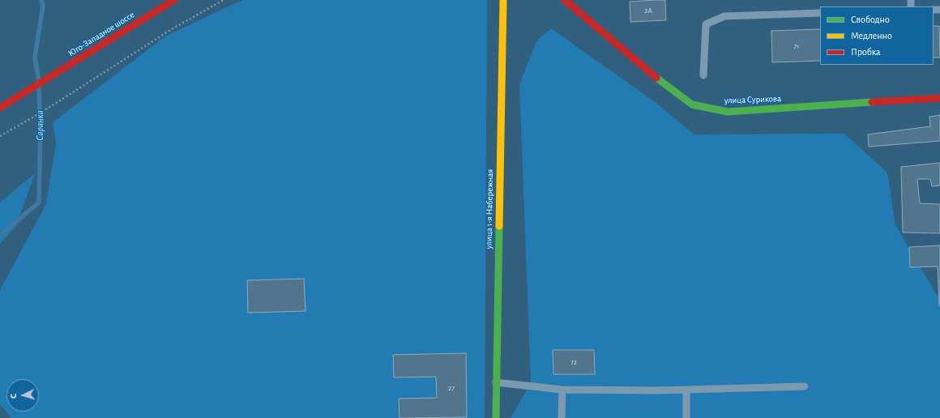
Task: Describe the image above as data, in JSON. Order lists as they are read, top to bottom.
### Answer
{
  "streets": {
    "street": ["Юго-Западное шоссе", "улица Сурикова", "улица 1-я Набережная"]
  },
  "water": ["Саранка"],
  "house_numbers": [
    "2А",
    "71",
    "72",
    "27"
  ],
  "legend": ["Свободно", "Медленно", "Пробка"],
  "north": "left"
}
